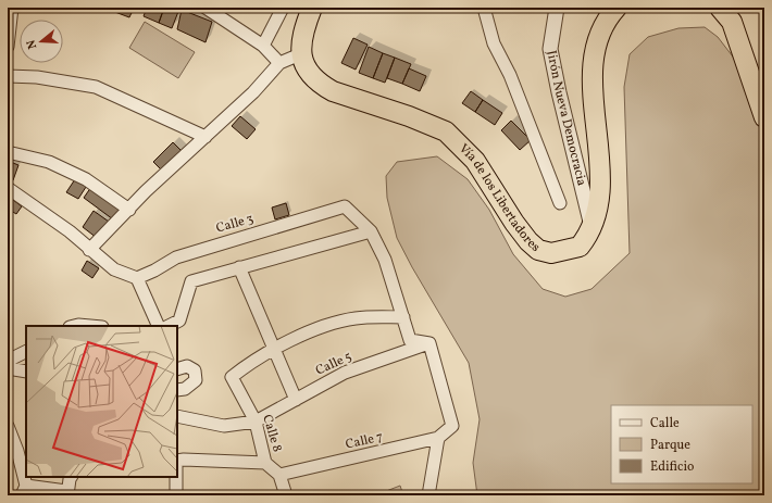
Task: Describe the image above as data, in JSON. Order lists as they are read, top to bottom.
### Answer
{
  "streets": {
    "highway": ["Vía de los Libertadores"],
    "street": [
      "Jirón Nueva Democracia",
      "Calle 3",
      "Calle 5",
      "Calle 8",
      "Calle 7"
    ]
  },
  "crossings": [
    ["Jirón Nueva Democracia", "Vía de los Libertadores"],
    ["Calle 5", "Calle 8"],
    ["Calle 5", "Calle 7"],
    ["Calle 8", "Calle 7"]
  ],
  "legend": ["Calle", "Parque", "Edificio"],
  "north": "left"
}
